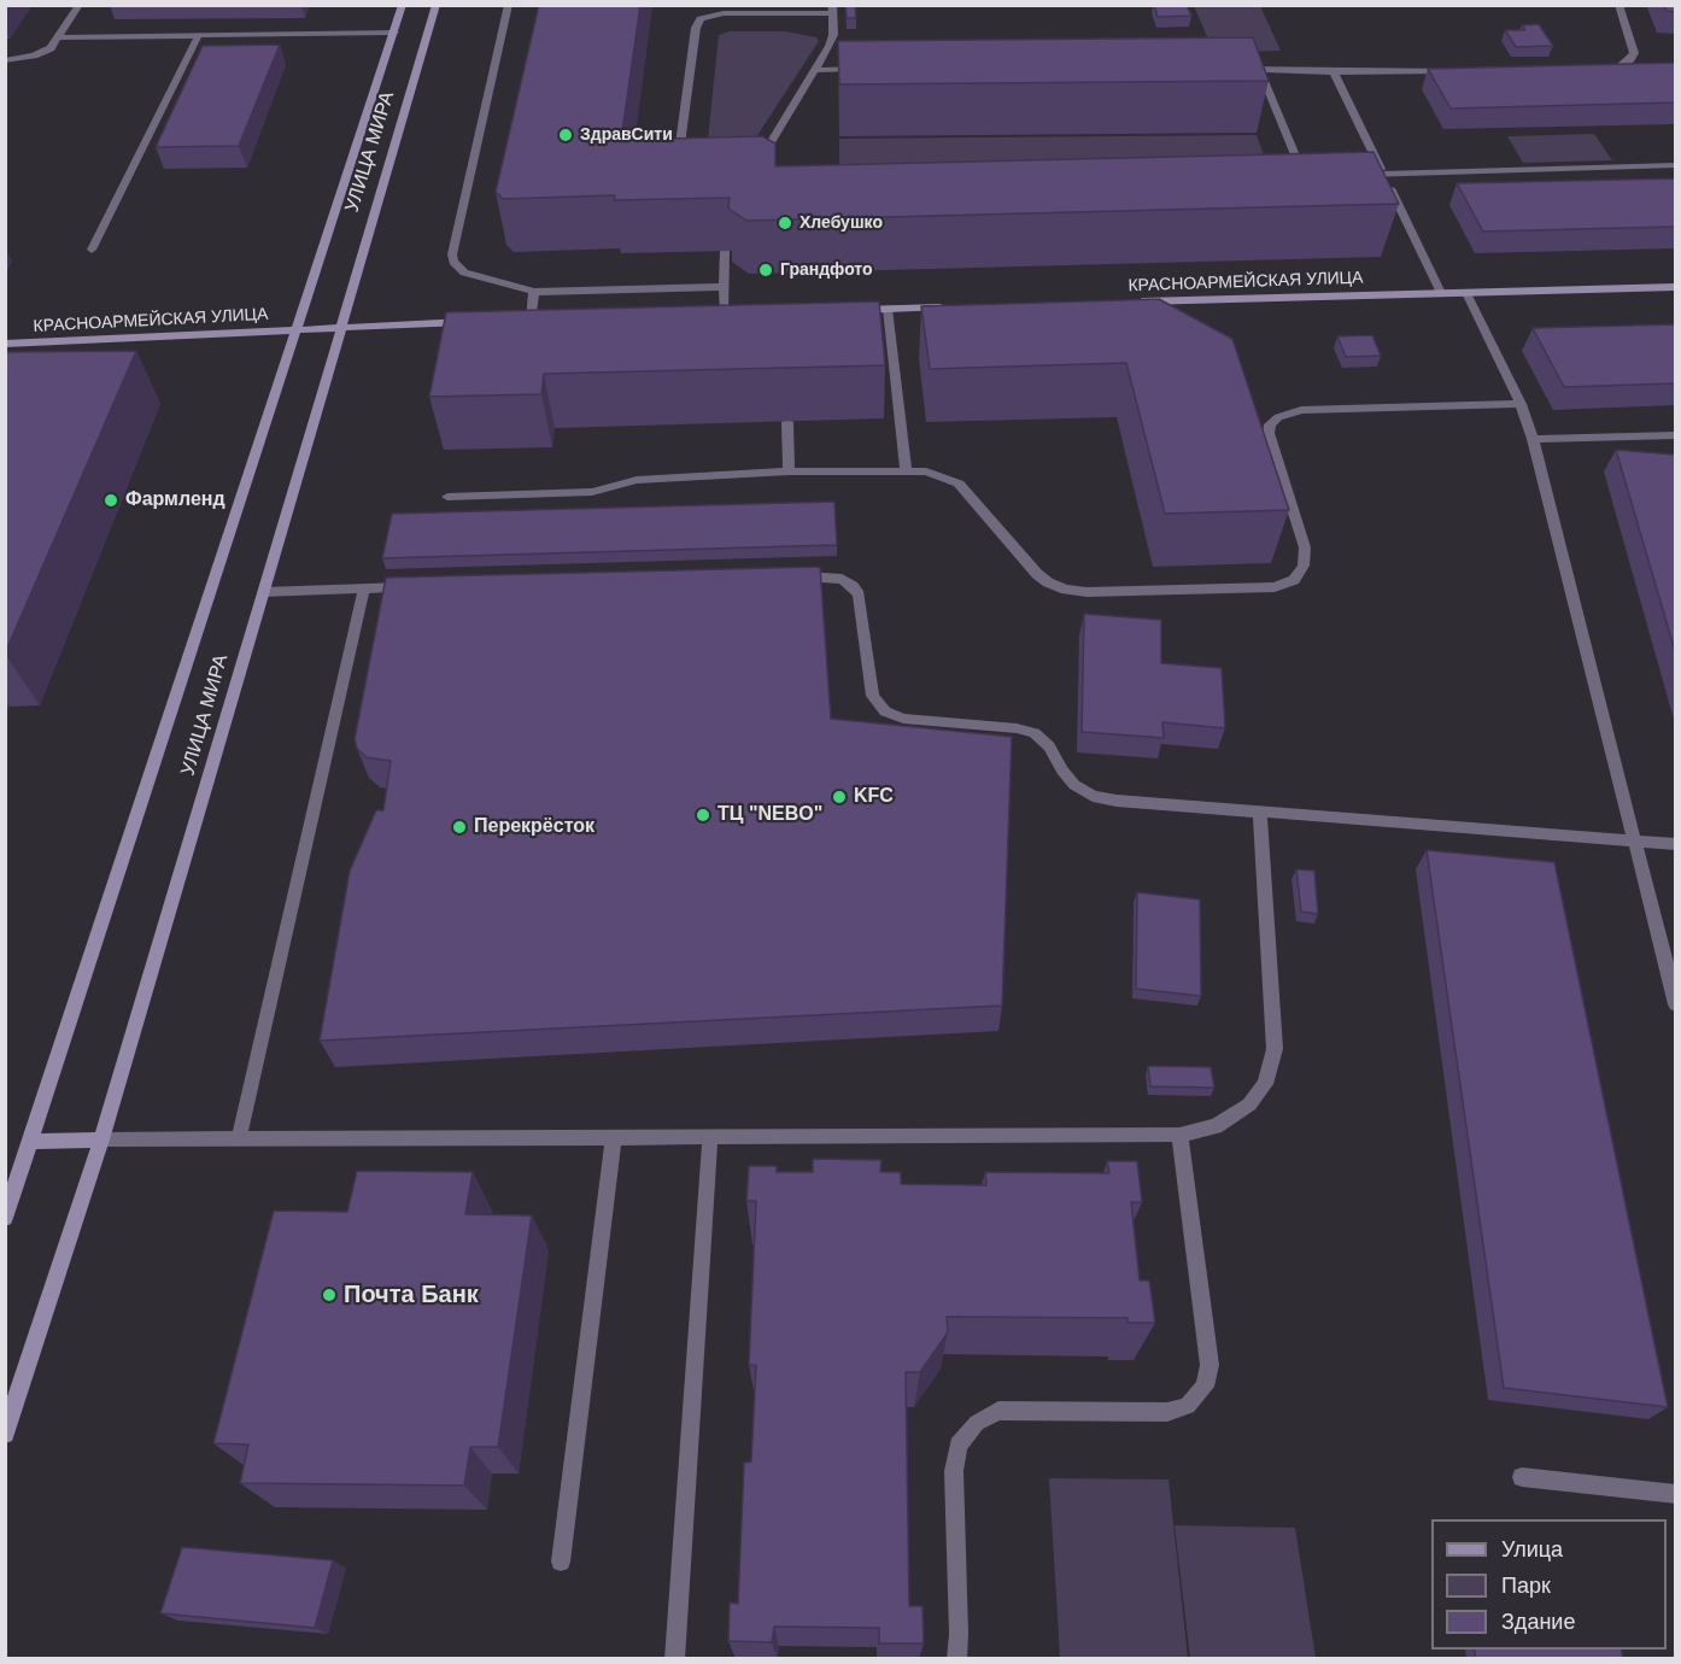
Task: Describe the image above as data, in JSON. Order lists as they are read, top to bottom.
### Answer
{
  "streets": {
    "main road": ["УЛИЦА МИРА", "КРАСНОАРМЕЙСКАЯ УЛИЦА"]
  },
  "crossings": [
    ["УЛИЦА МИРА", "КРАСНОАРМЕЙСКАЯ УЛИЦА"]
  ],
  "places": [
    "ЗдравСити",
    "Хлебушко",
    "Грандфото",
    "Фармленд",
    "KFC",
    "ТЦ \"NEBO\"",
    "Перекрёсток",
    "Почта Банк"
  ],
  "legend": ["Улица", "Парк", "Здание"]
}
